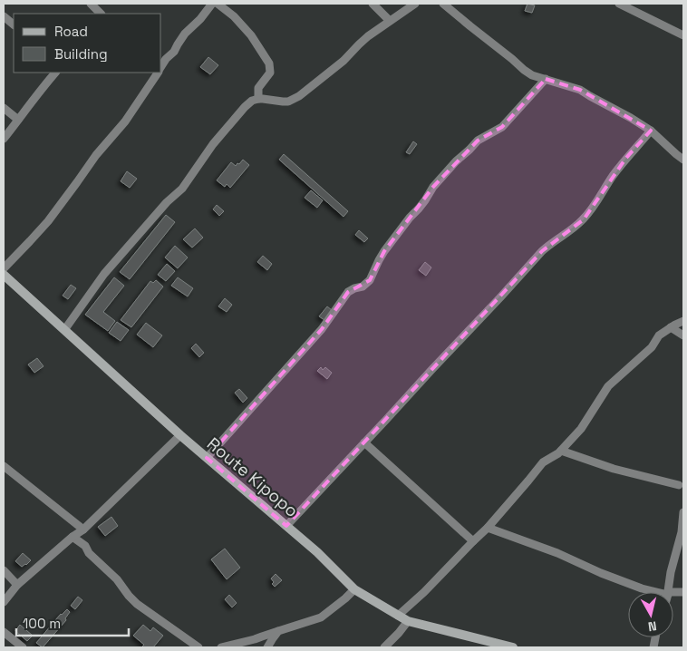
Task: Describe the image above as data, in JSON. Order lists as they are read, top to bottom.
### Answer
{
  "streets": {
    "main road": ["Route Kipopo"]
  },
  "legend": ["Road", "Building"],
  "scale_bar": "100 m",
  "north": "bottom"
}
